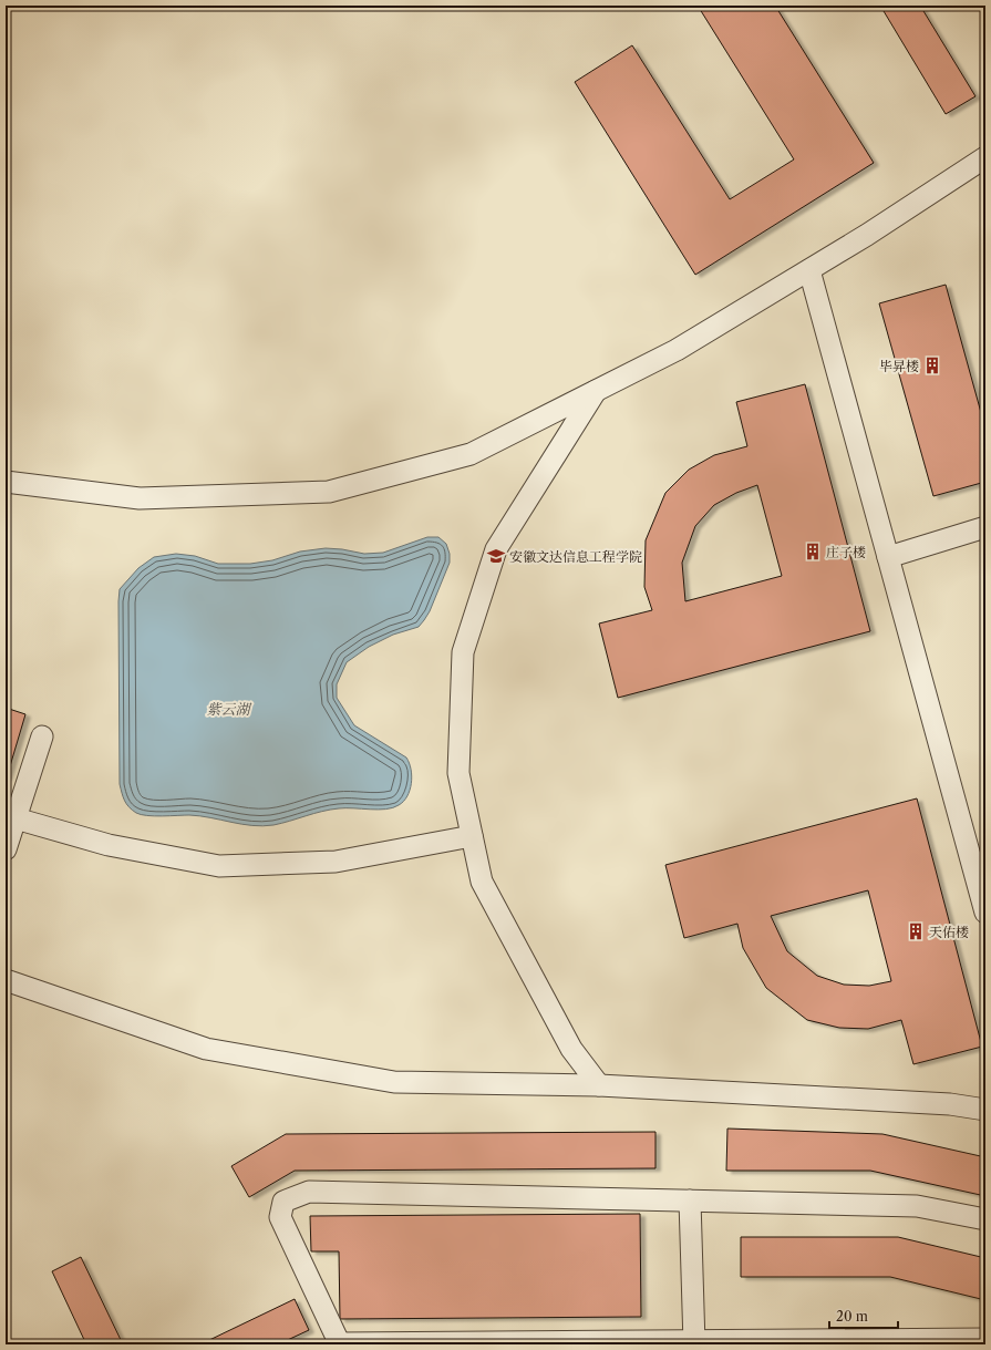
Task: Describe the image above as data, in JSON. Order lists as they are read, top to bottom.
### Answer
{
  "water": ["紫云湖"],
  "places": {
    "building": ["毕昇楼", "庄子楼", "天佑楼"],
    "school or university": ["安徽文达信息工程学院"]
  },
  "scale_bar": "20 m"
}
